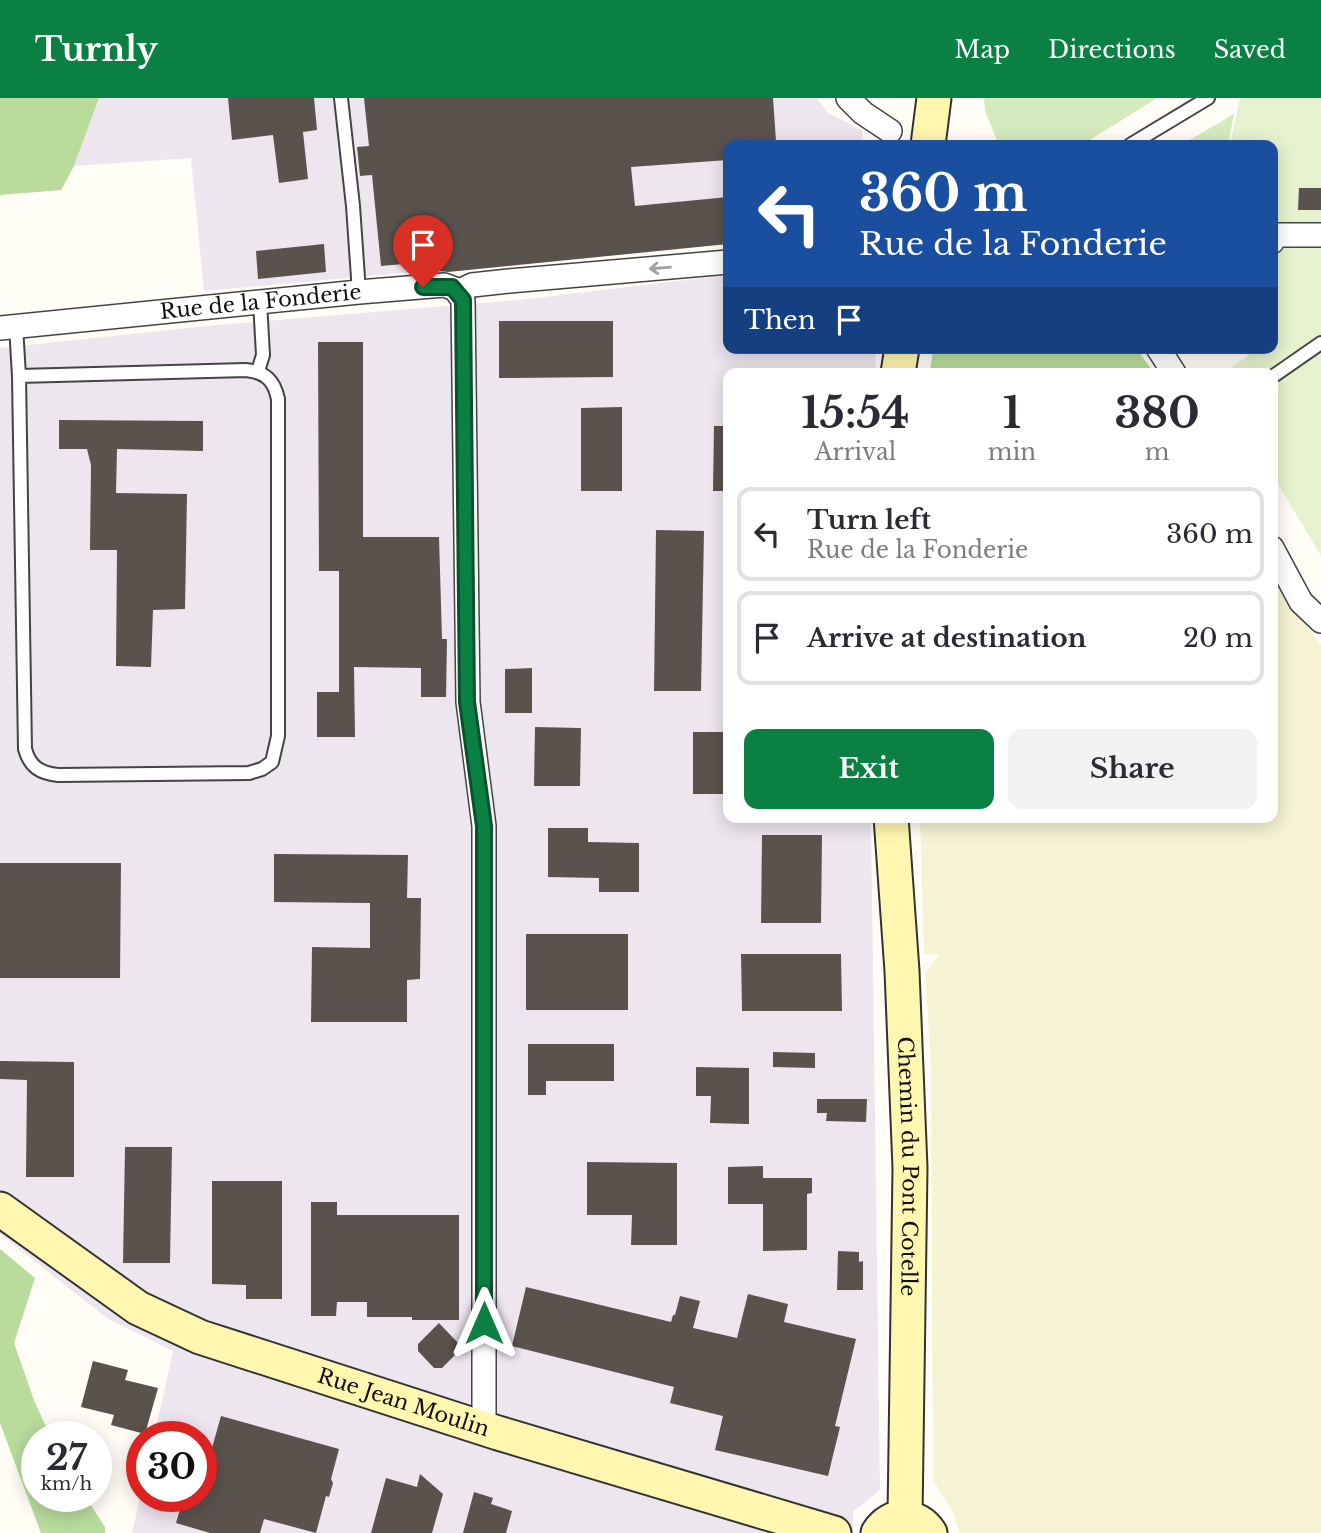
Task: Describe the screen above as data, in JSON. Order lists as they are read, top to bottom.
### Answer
{
  "streets": {
    "street": ["Rue de la Fonderie", "Chemin du Pont Cotelle", "Rue Jean Moulin"]
  },
  "one_way": ["Rue de la Fonderie"],
  "page": {
    "header": "Turnly",
    "nav": ["Map", "Directions", "Saved"],
    "turn": ["360 m", "Rue de la Fonderie"],
    "then": "Then",
    "eta": [
      "15:54",
      "Arrival",
      "1",
      "min",
      "380",
      "m"
    ],
    "list": [
      {
        "name": "Turn left",
        "note": "Rue de la Fonderie",
        "value": "360 m"
      },
      {
        "name": "Arrive at destination",
        "value": "20 m"
      }
    ],
    "buttons": ["Exit", "Share"],
    "speed": "27 km/h",
    "limit": "30"
  }
}
